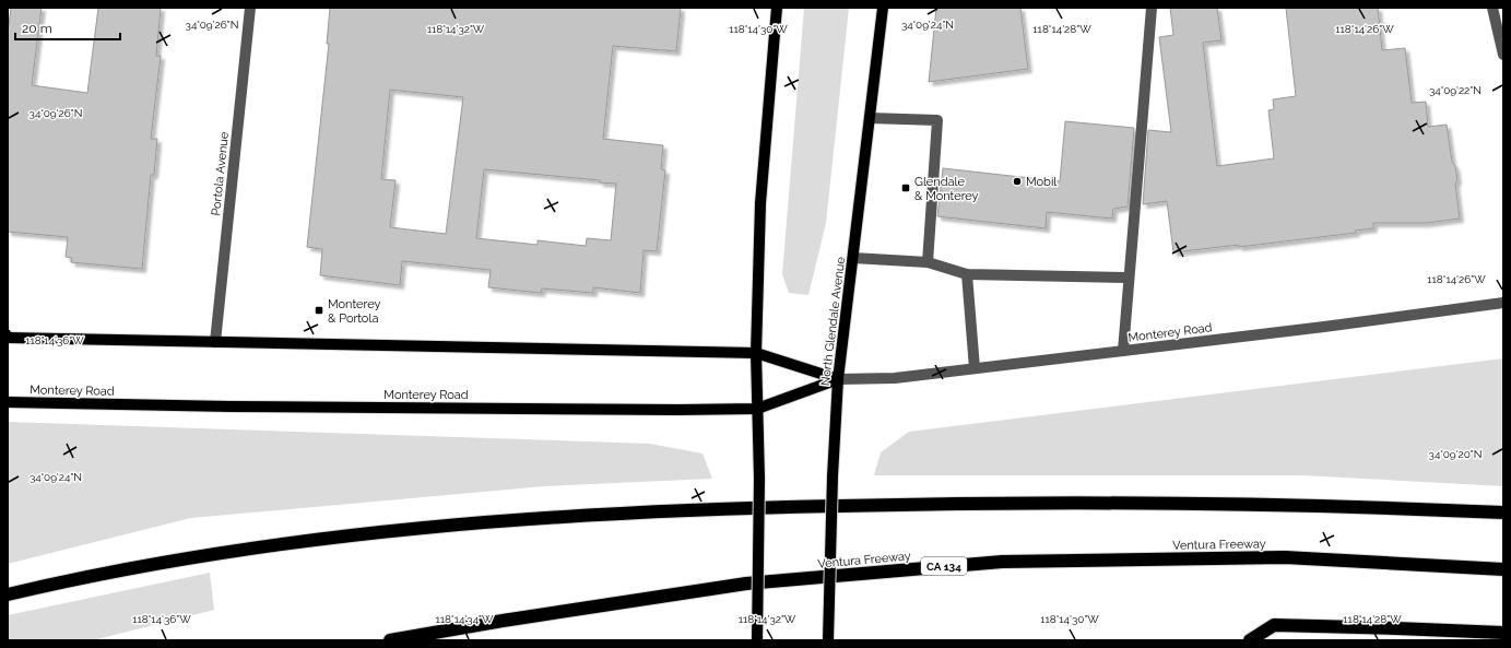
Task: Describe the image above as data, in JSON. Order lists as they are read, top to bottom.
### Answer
{
  "streets": {
    "highway": ["Ventura Freeway", "CA 134"],
    "main road": ["North Glendale Avenue", "Monterey Road"],
    "street": ["Portola Avenue"]
  },
  "crossings": [
    ["Portola Avenue", "Monterey Road"],
    ["North Glendale Avenue", "Monterey Road"]
  ],
  "places": {
    "other": ["Mobil"],
    "transit": ["Glendale & Monterey", "Monterey & Portola"]
  },
  "scale_bar": "20 m",
  "coordinates": [
    "34°09'26\"N",
    "34°09'24\"N",
    "118°14'32\"W",
    "118°14'30\"W",
    "118°14'28\"W",
    "118°14'26\"W",
    "34°09'22\"N",
    "118°14'36\"W",
    "34°09'20\"N",
    "118°14'34\"W"
  ]
}
